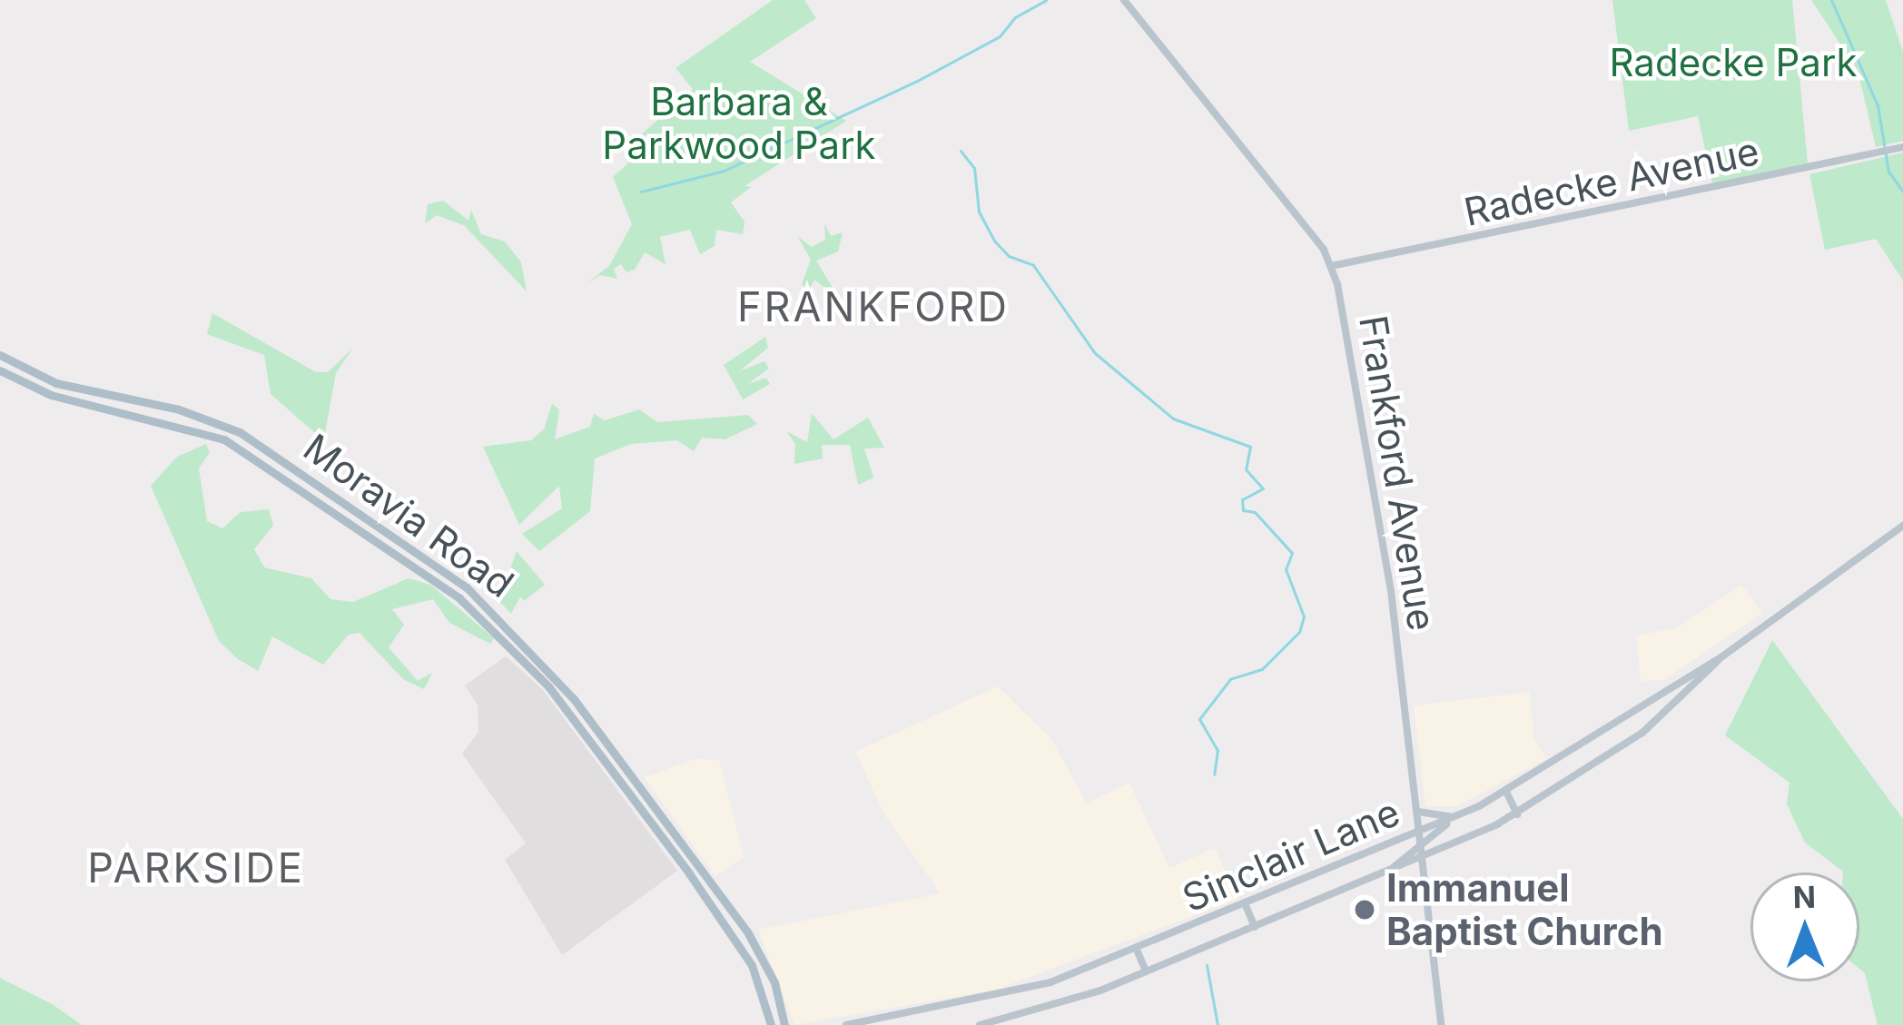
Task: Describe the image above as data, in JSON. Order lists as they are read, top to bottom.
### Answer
{
  "streets": {
    "main road": ["Moravia Road"],
    "street": ["Radecke Avenue", "Frankford Avenue", "Sinclair Lane"]
  },
  "crossings": [
    ["Radecke Avenue", "Frankford Avenue"],
    ["Frankford Avenue", "Sinclair Lane"]
  ],
  "districts": ["FRANKFORD", "PARKSIDE"],
  "parks": ["Radecke Park", "Barbara & Parkwood Park"],
  "places": ["Immanuel Baptist Church"],
  "north": "top"
}
